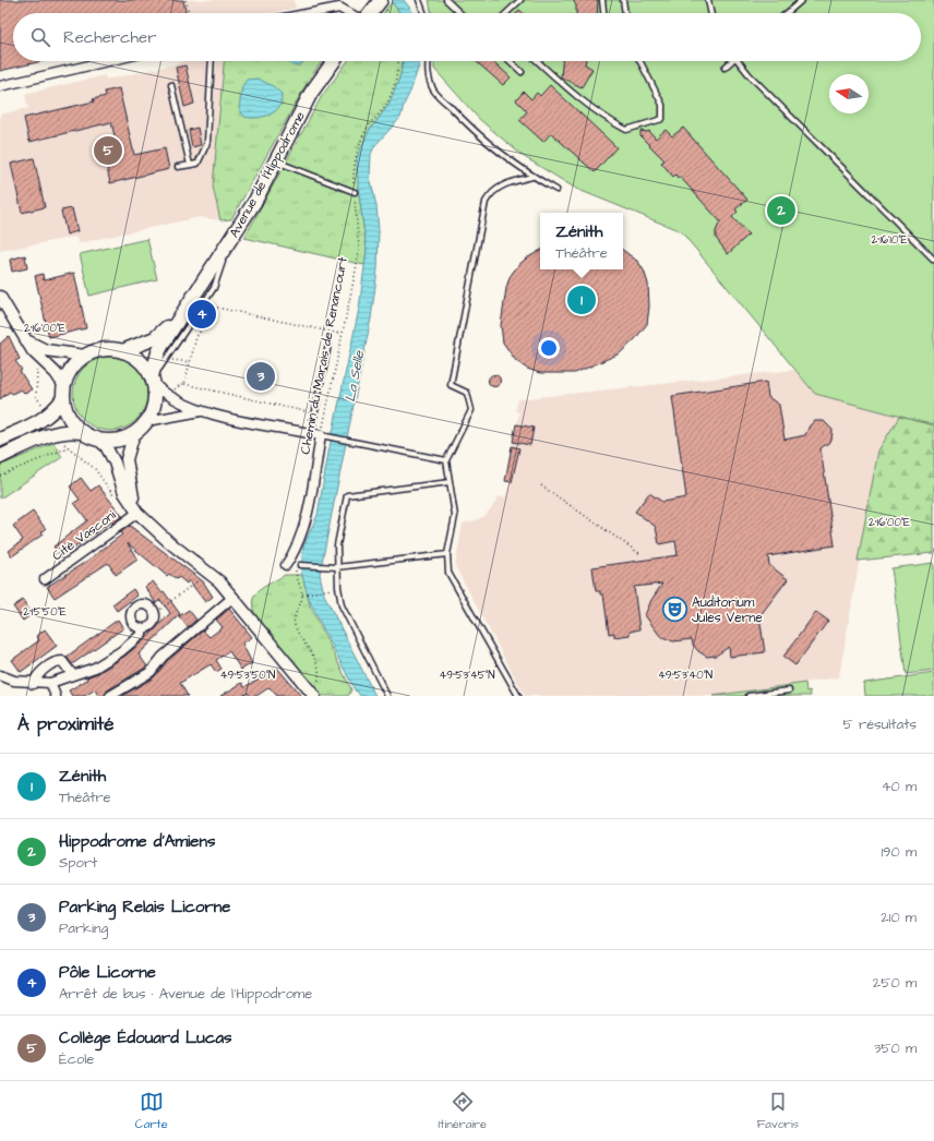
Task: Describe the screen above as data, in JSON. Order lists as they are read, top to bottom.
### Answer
{
  "streets": {
    "main road": ["Avenue de l'Hippodrome"],
    "street": ["Chemin du Marais de Renancourt", "Cité Vasconi"]
  },
  "water": ["La Selle"],
  "places": {
    "theatre": ["Auditorium Jules Verne"]
  },
  "north": "left",
  "page": {
    "search": "Rechercher",
    "pins": [
      "5",
      "2",
      "1",
      "4",
      "3"
    ],
    "popup": ["Zénith", "Théâtre"],
    "heading": ["À proximité", "5 résultats"],
    "list": [
      {
        "mark": "1",
        "name": "Zénith",
        "note": "Théâtre",
        "value": "40 m"
      },
      {
        "mark": "2",
        "name": "Hippodrome d'Amiens",
        "note": "Sport",
        "value": "190 m"
      },
      {
        "mark": "3",
        "name": "Parking Relais Licorne",
        "note": "Parking",
        "value": "210 m"
      },
      {
        "mark": "4",
        "name": "Pôle Licorne",
        "note": "Arrêt de bus · Avenue de l'Hippodrome",
        "value": "250 m"
      },
      {
        "mark": "5",
        "name": "Collège Édouard Lucas",
        "note": "École",
        "value": "350 m"
      }
    ],
    "nav": ["Carte", "Itinéraire", "Favoris"]
  },
  "coordinates": [
    "2°16'10\"E",
    "2°16'00\"E",
    "2°15'50\"E",
    "49°53'50\"N",
    "49°53'45\"N",
    "49°53'40\"N"
  ]
}
